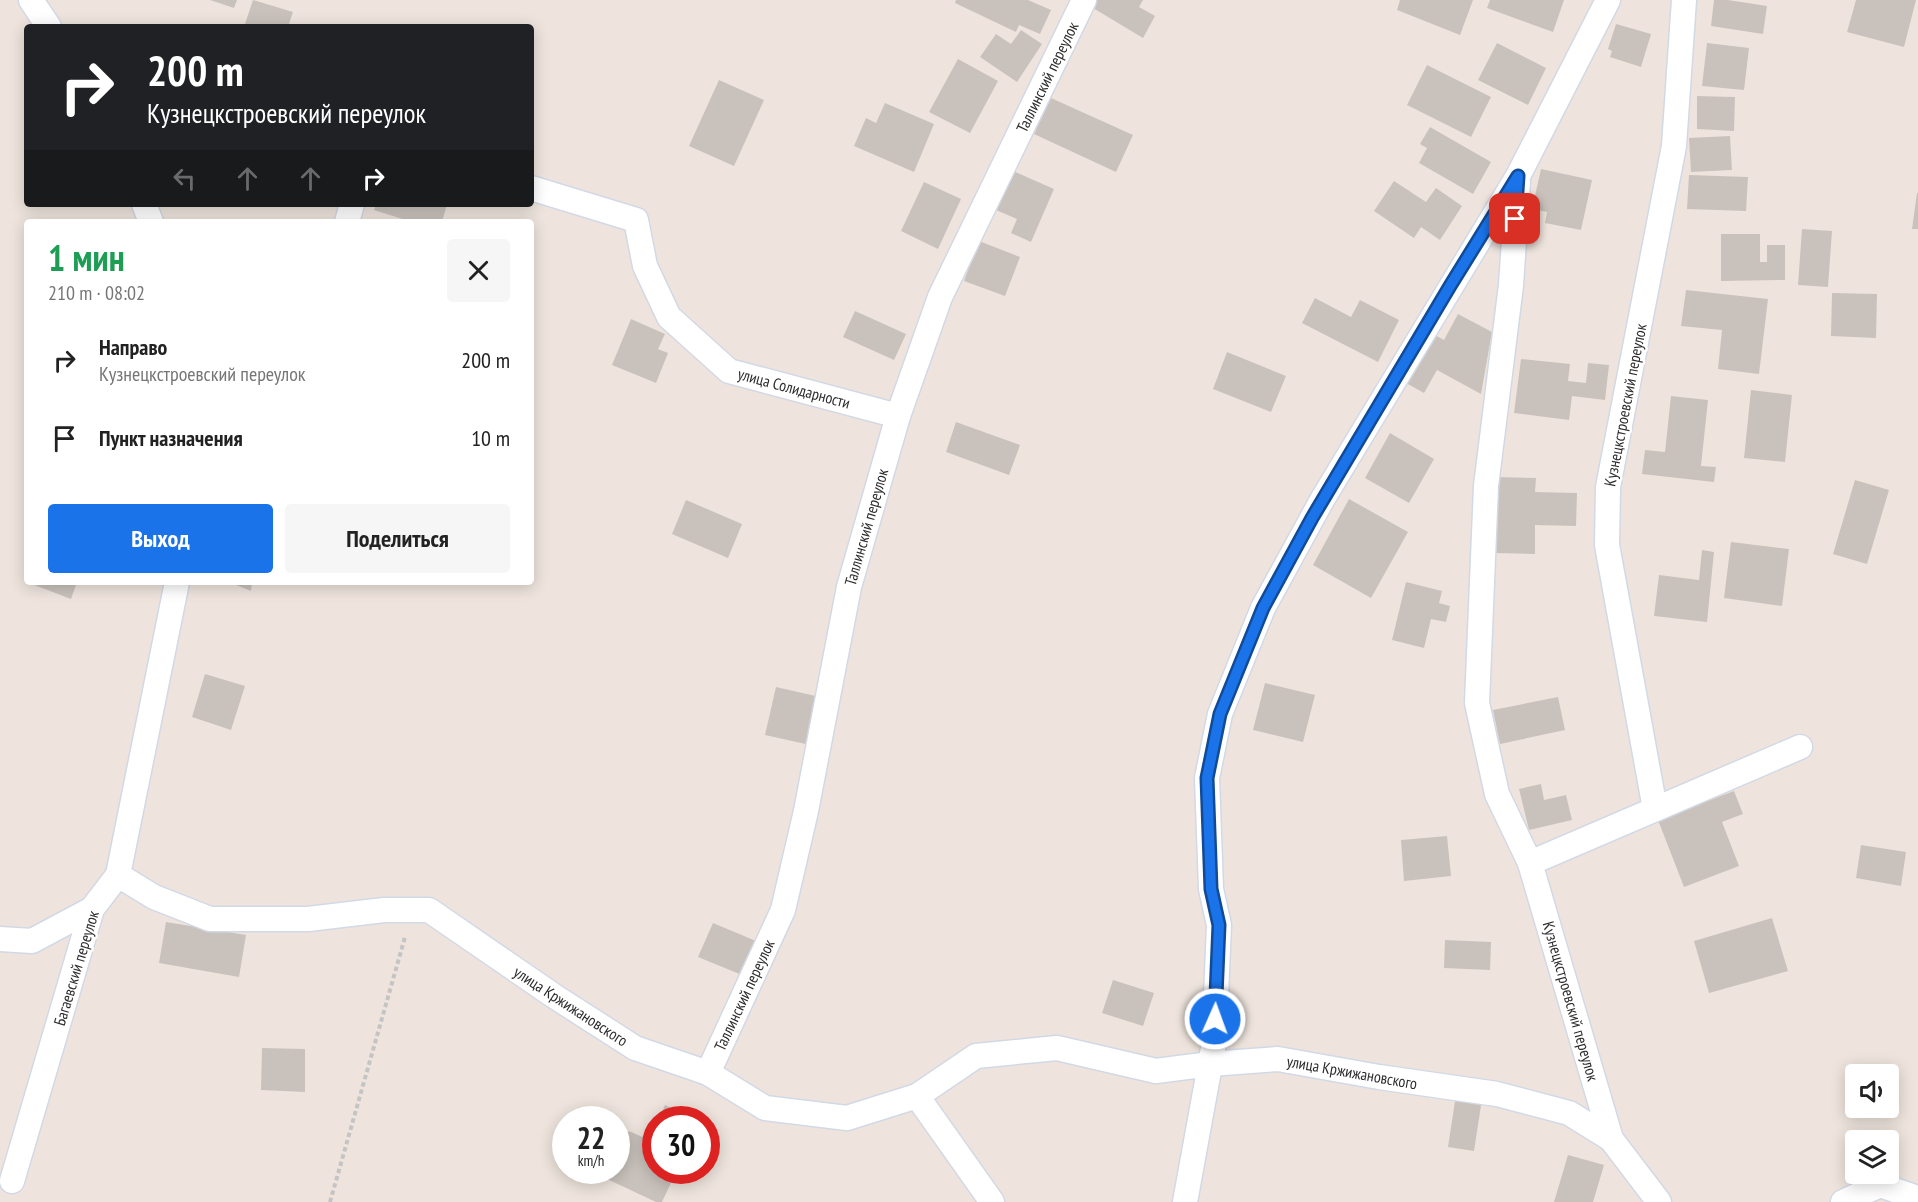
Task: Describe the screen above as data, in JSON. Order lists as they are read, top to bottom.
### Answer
{
  "streets": {
    "street": [
      "Таллинский переулок",
      "улица Солидарности",
      "Кузнецкстроевский переулок",
      "Багаевский переулок",
      "улица Кржижановского"
    ]
  },
  "crossings": [
    ["Таллинский переулок", "улица Солидарности"],
    ["Таллинский переулок", "улица Кржижановского"],
    ["Кузнецкстроевский переулок", "улица Кржижановского"],
    ["Багаевский переулок", "улица Кржижановского"]
  ],
  "page": {
    "turn": ["200 m", "Кузнецкстроевский переулок"],
    "heading": ["1 мин", "210 m · 08:02"],
    "list": [
      {
        "name": "Направо",
        "note": "Кузнецкстроевский переулок",
        "value": "200 m"
      },
      {
        "name": "Пункт назначения",
        "value": "10 m"
      }
    ],
    "buttons": ["Выход", "Поделиться"],
    "speed": "22 km/h",
    "limit": "30"
  }
}
